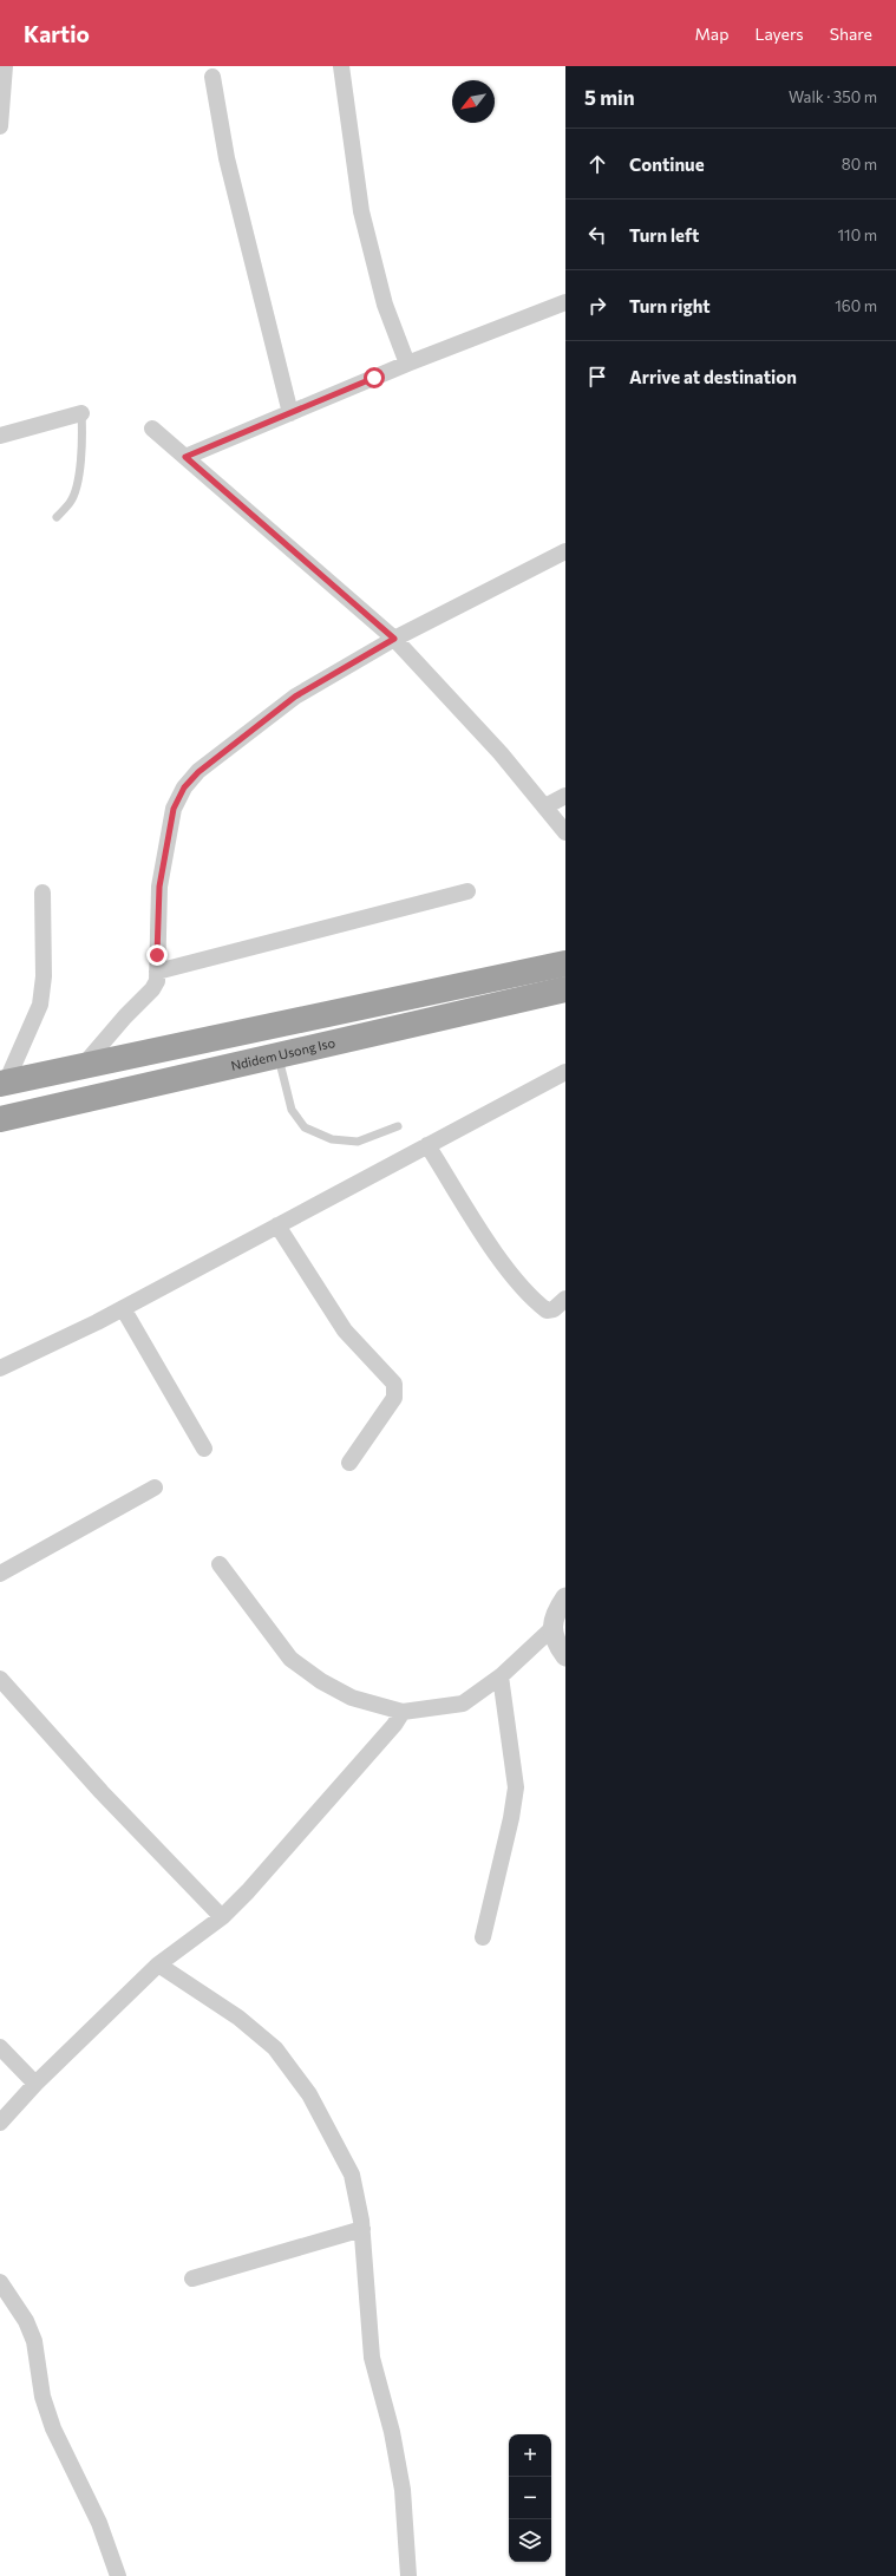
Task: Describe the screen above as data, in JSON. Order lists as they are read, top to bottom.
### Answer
{
  "streets": {
    "highway": ["Ndidem Usong Iso"]
  },
  "north": "bottom left",
  "page": {
    "header": "Kartio",
    "nav": ["Map", "Layers", "Share"],
    "heading": ["5 min", "Walk · 350 m"],
    "list": [
      ["Continue", "80 m"],
      ["Turn left", "110 m"],
      ["Turn right", "160 m"],
      "Arrive at destination"
    ],
    "map_buttons": ["+", "−"]
  }
}
